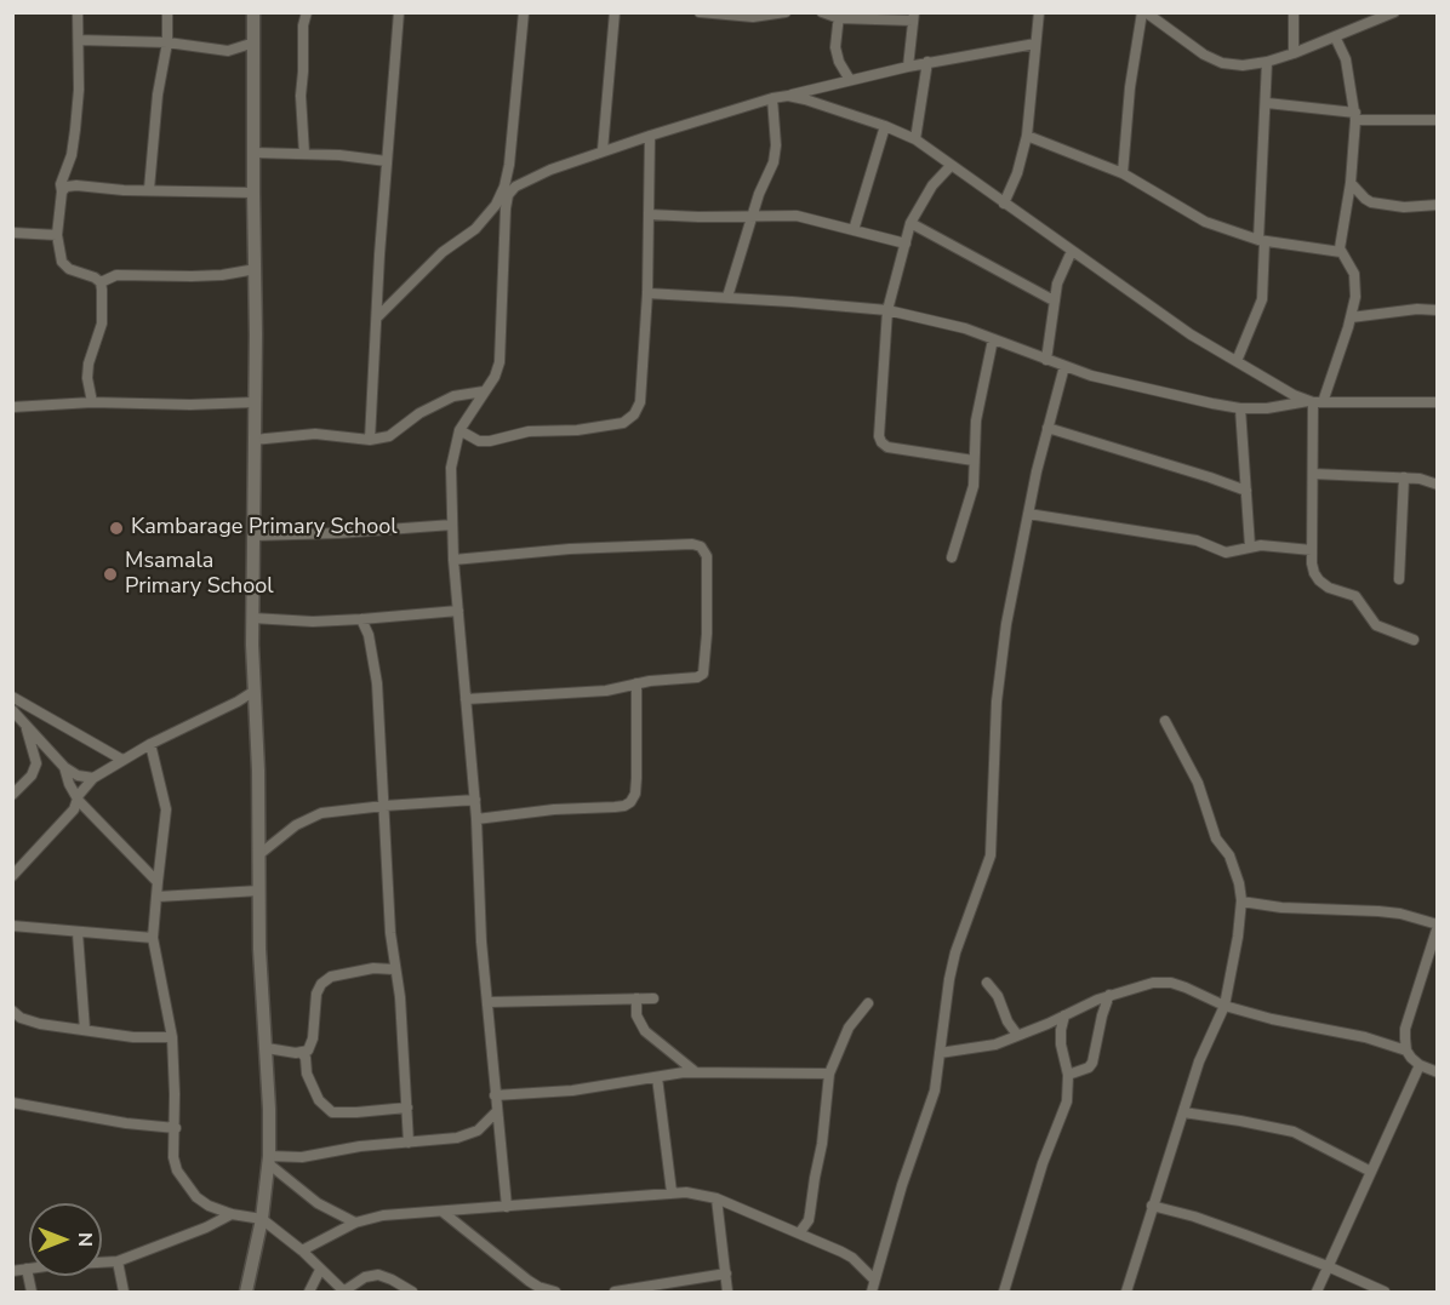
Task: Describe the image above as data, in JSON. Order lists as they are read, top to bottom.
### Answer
{
  "places": ["Kambarage Primary School", "Msamala Primary School"],
  "north": "right"
}
